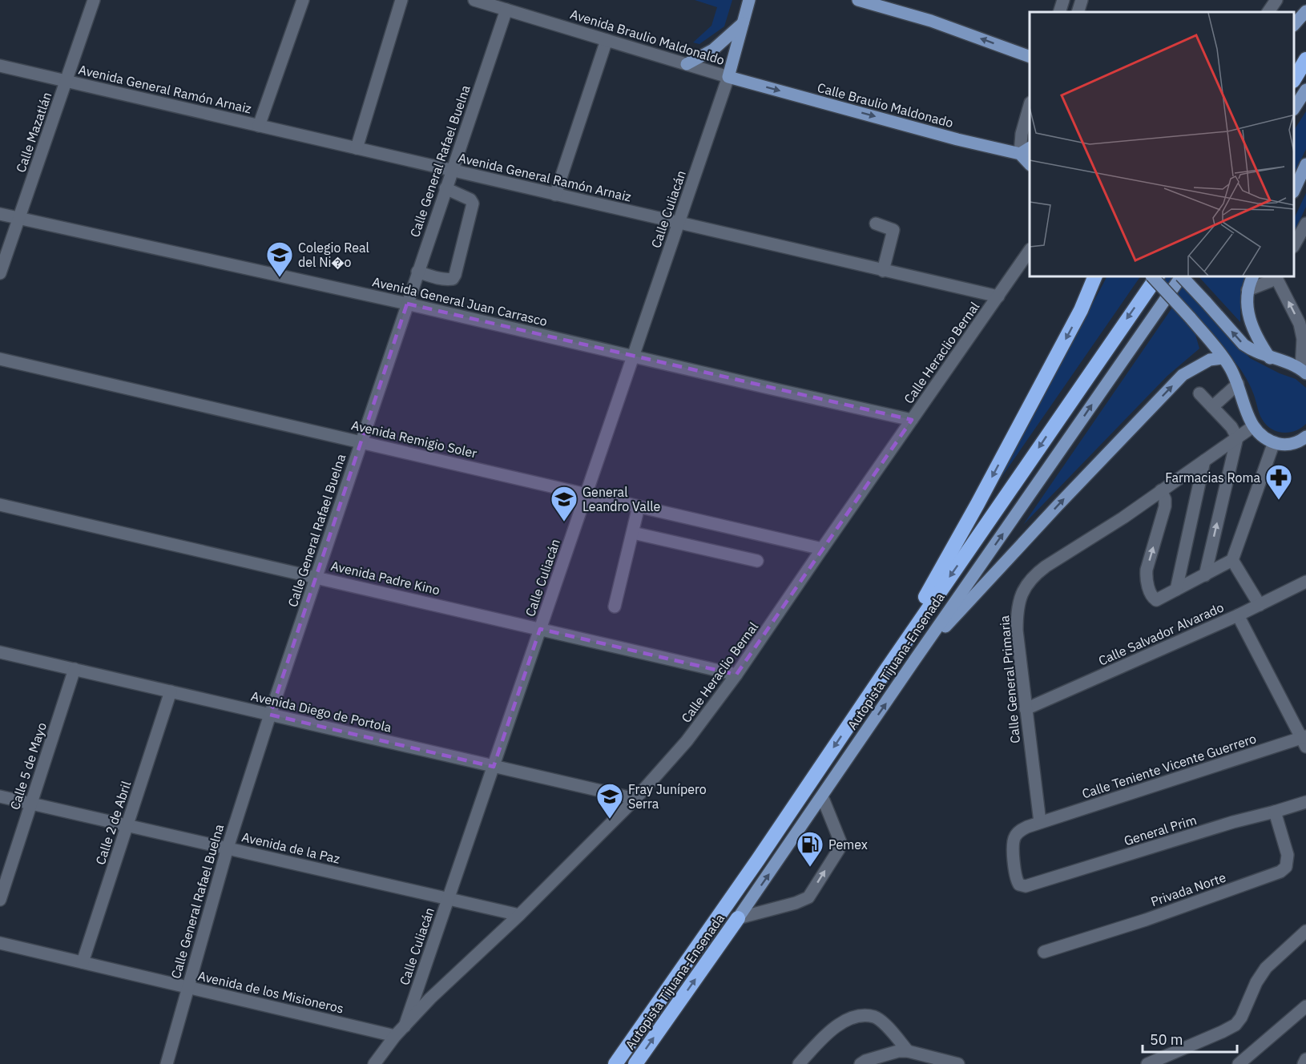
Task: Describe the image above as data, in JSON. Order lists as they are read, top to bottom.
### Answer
{
  "streets": {
    "highway": ["Autopista Tijuana-Ensenada"],
    "main road": ["Calle Braulio Maldonado", "Calle Culiacán"],
    "street": [
      "Avenida Braulio Maldonaldo",
      "Avenida General Ramón Arnaiz",
      "Calle Mazatlán",
      "Calle General Rafael Buelna",
      "Avenida General Juan Carrasco",
      "Calle Heraclio Bernal",
      "Avenida Remigio Soler",
      "Avenida Padre Kino",
      "Calle Salvador Alvarado",
      "Calle General Primaria",
      "Avenida Diego de Portola",
      "Calle 5 de Mayo",
      "Calle Teniente Vicente Guerrero",
      "Calle 2 de Abril",
      "General Prim",
      "Avenida de la Paz",
      "Privada Norte",
      "Avenida de los Misioneros"
    ]
  },
  "crossings": [
    ["Avenida Braulio Maldonaldo", "Calle Braulio Maldonado"],
    ["Avenida Braulio Maldonaldo", "Calle General Rafael Buelna"],
    ["Avenida Braulio Maldonaldo", "Calle Culiacán"],
    ["Avenida General Ramón Arnaiz", "Calle Mazatlán"],
    ["Avenida General Ramón Arnaiz", "Calle General Rafael Buelna"],
    ["Avenida General Ramón Arnaiz", "Calle Culiacán"],
    ["Avenida General Ramón Arnaiz", "Calle Heraclio Bernal"],
    ["Calle Braulio Maldonado", "Calle Culiacán"],
    ["Calle Mazatlán", "Avenida General Juan Carrasco"],
    ["Calle General Rafael Buelna", "Avenida General Juan Carrasco"],
    ["Calle General Rafael Buelna", "Avenida Remigio Soler"],
    ["Calle General Rafael Buelna", "Avenida Padre Kino"],
    ["Calle General Rafael Buelna", "Avenida Diego de Portola"],
    ["Calle General Rafael Buelna", "Avenida de la Paz"],
    ["Calle General Rafael Buelna", "Avenida de los Misioneros"],
    ["Calle Culiacán", "Avenida General Juan Carrasco"],
    ["Calle Culiacán", "Calle Heraclio Bernal"],
    ["Calle Culiacán", "Avenida Remigio Soler"],
    ["Calle Culiacán", "Avenida Padre Kino"],
    ["Calle Culiacán", "Avenida Diego de Portola"],
    ["Calle Culiacán", "Avenida de la Paz"],
    ["Avenida General Juan Carrasco", "Calle Heraclio Bernal"],
    ["Calle Heraclio Bernal", "Avenida Remigio Soler"],
    ["Calle Heraclio Bernal", "Avenida Padre Kino"],
    ["Calle Heraclio Bernal", "Avenida Diego de Portola"],
    ["Calle Heraclio Bernal", "Avenida de la Paz"],
    ["Calle Heraclio Bernal", "Avenida de los Misioneros"],
    ["Calle Salvador Alvarado", "Calle General Primaria"],
    ["Calle General Primaria", "Calle Teniente Vicente Guerrero"],
    ["Calle General Primaria", "General Prim"],
    ["Avenida Diego de Portola", "Calle 5 de Mayo"],
    ["Avenida Diego de Portola", "Calle 2 de Abril"],
    ["Calle 5 de Mayo", "Avenida de la Paz"],
    ["Calle Teniente Vicente Guerrero", "General Prim"],
    ["Calle 2 de Abril", "Avenida de la Paz"],
    ["Calle 2 de Abril", "Avenida de los Misioneros"],
    ["General Prim", "Privada Norte"]
  ],
  "places": {
    "school or university": ["Colegio Real del Ni�o", "General Leandro Valle", "Fray Junípero Serra"],
    "pharmacy": ["Farmacias Roma"],
    "fuel station": ["Pemex"]
  },
  "scale_bar": "50 m"
}
